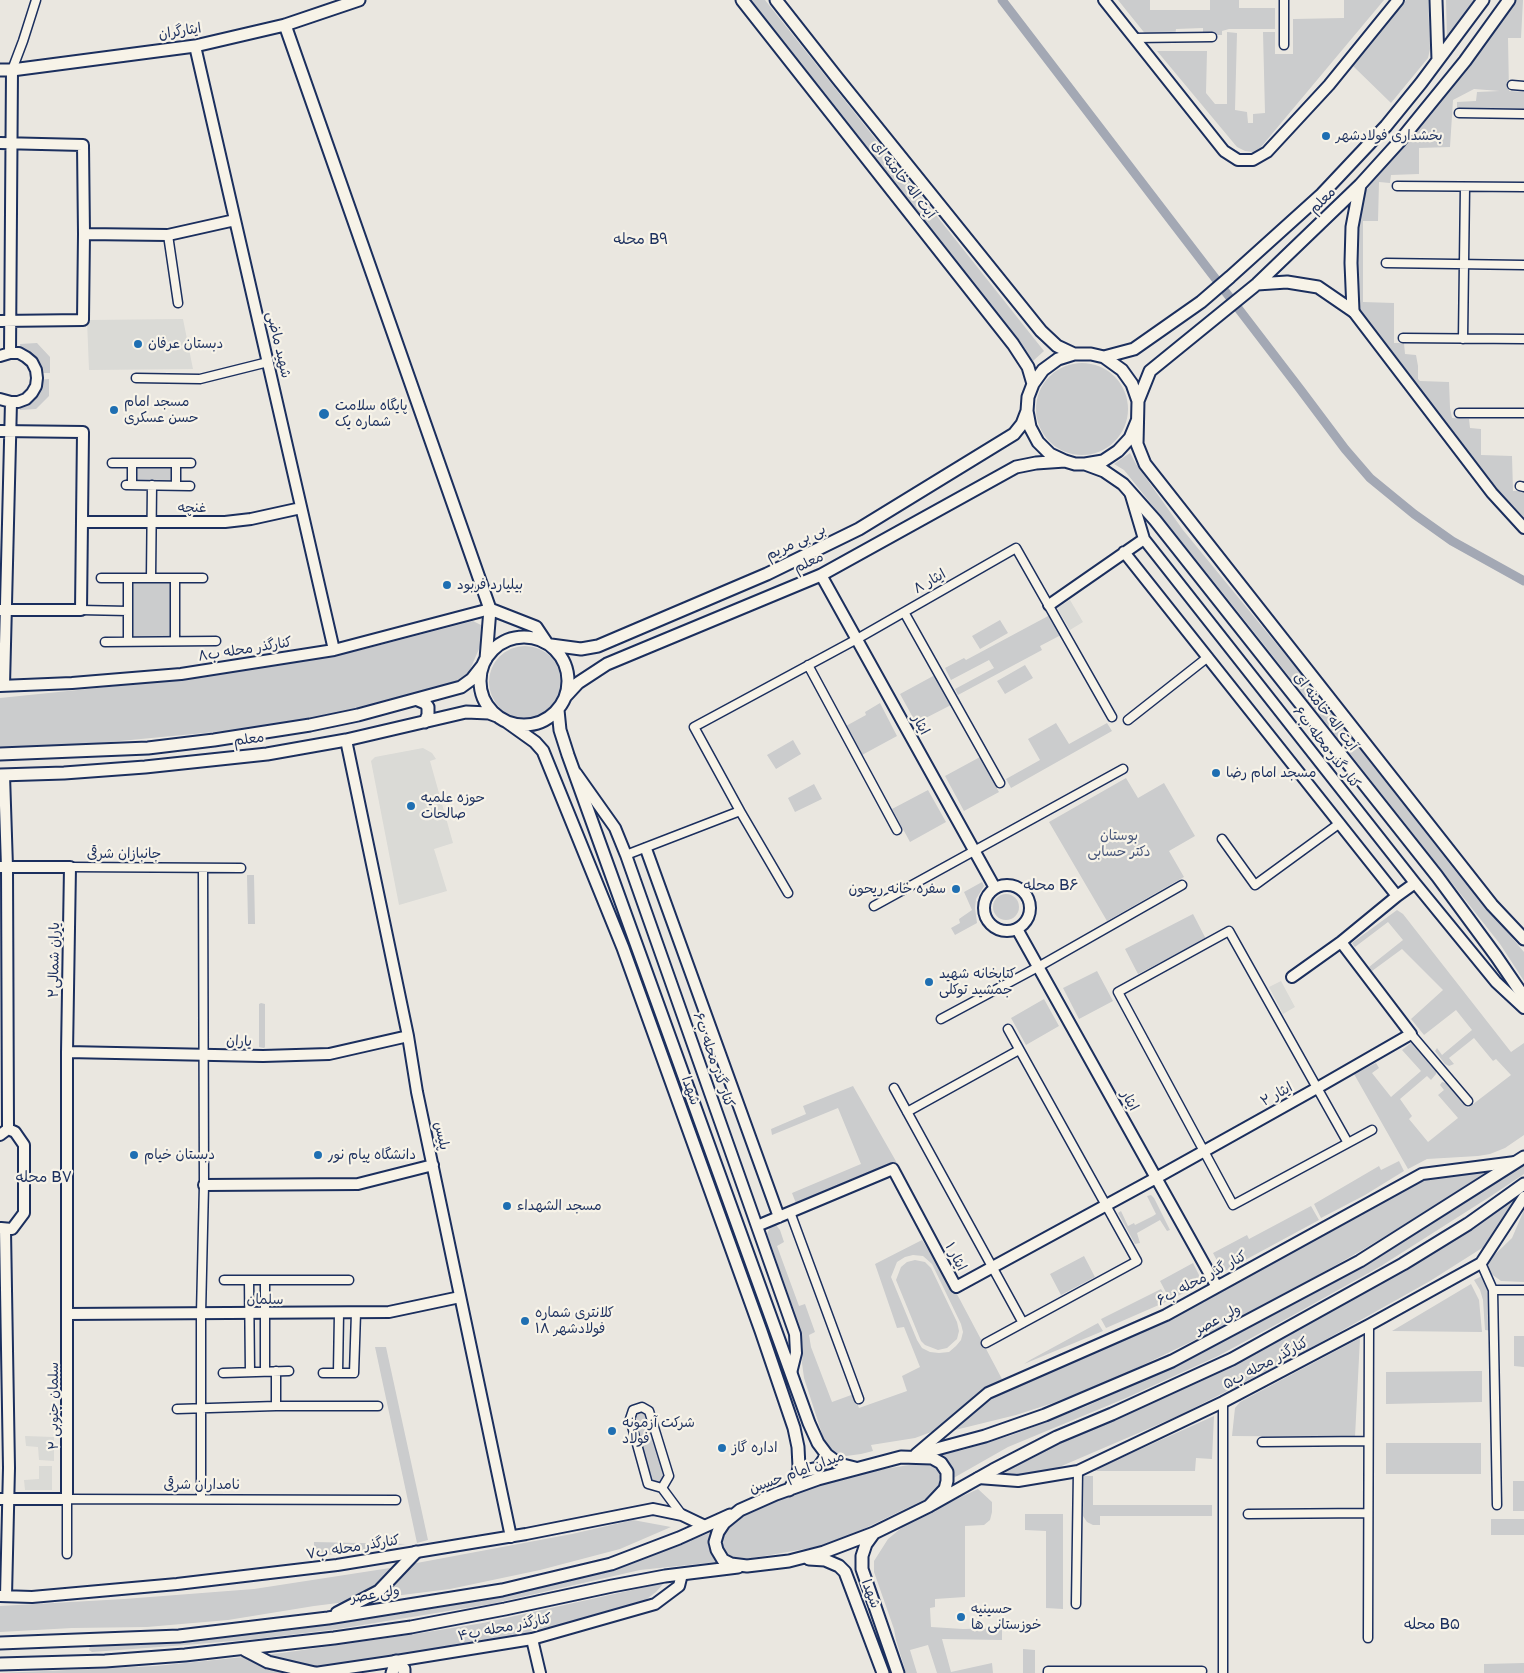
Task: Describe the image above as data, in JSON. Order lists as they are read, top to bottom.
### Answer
{
  "streets": {
    "main road": [
      "ایثارگران",
      "آیت اله خامنه ای",
      "معلم",
      "بی بی مریم",
      "شهدا",
      "ولی عصر",
      "میدان امام حسین"
    ],
    "street": [
      "شهید ماضی",
      "غنچه",
      "ایثار ۸",
      "کنارگذر محله ب۸",
      "ایثار",
      "کنار گذر محله ب۶",
      "جانبازان شرقی",
      "یاران شمالی۲",
      "یاران",
      "ایثار ۲",
      "پلیس",
      "ایثار ۱",
      "سلمان",
      "کنارگذر محله ب۵",
      "سلمان جنوبی ۲",
      "نامداران شرقی",
      "کنارگذر محله ب۷",
      "کنارگذر محله ب۴"
    ]
  },
  "crossings": [
    ["ایثارگران", "شهید ماضی"],
    ["آیت اله خامنه ای", "معلم"],
    ["آیت اله خامنه ای", "بی بی مریم"],
    ["آیت اله خامنه ای", "کنار گذر محله ب۶"],
    ["معلم", "بی بی مریم"],
    ["معلم", "ایثار"],
    ["معلم", "شهدا"],
    ["معلم", "پلیس"],
    ["شهید ماضی", "غنچه"],
    ["شهید ماضی", "کنارگذر محله ب۸"],
    ["بی بی مریم", "شهدا"],
    ["ایثار ۸", "ایثار"],
    ["ایثار", "کنار گذر محله ب۶"],
    ["ایثار", "ایثار ۲"],
    ["ایثار", "ایثار ۱"],
    ["کنار گذر محله ب۶", "شهدا"],
    ["کنار گذر محله ب۶", "ایثار ۱"],
    ["کنار گذر محله ب۶", "ولی عصر"],
    ["جانبازان شرقی", "یاران شمالی۲"],
    ["یاران شمالی۲", "یاران"],
    ["یاران شمالی۲", "سلمان جنوبی ۲"],
    ["یاران", "پلیس"],
    ["شهدا", "میدان امام حسین"],
    ["ایثار ۲", "ایثار ۱"],
    ["پلیس", "سلمان"],
    ["پلیس", "کنارگذر محله ب۷"],
    ["سلمان", "سلمان جنوبی ۲"],
    ["ولی عصر", "میدان امام حسین"],
    ["ولی عصر", "کنارگذر محله ب۷"],
    ["سلمان جنوبی ۲", "نامداران شرقی"]
  ],
  "districts": [
    "محله B۹",
    "محله B۶",
    "محله B۷",
    "محله B۵"
  ],
  "parks": ["بوستان دکتر حسابی"],
  "places": [
    "بخشداری فولادشهر",
    "دبستان عرفان",
    "مسجد امام حسن عسکری",
    "پایگاه سلامت شماره یک",
    "بیلیارد فربود",
    "مسجد امام رضا",
    "حوزه علمیه صالحات",
    "سفره خانه ریحون",
    "کتابخانه شهید جمشید توکلی",
    "دبستان خیام",
    "دانشگاه پیام نور",
    "مسجد الشهداء",
    "کلانتری شماره ۱۸ فولادشهر",
    "شرکت آزمونه فولاد",
    "اداره گاز",
    "حسینیه خوزستانی ها"
  ]
}
